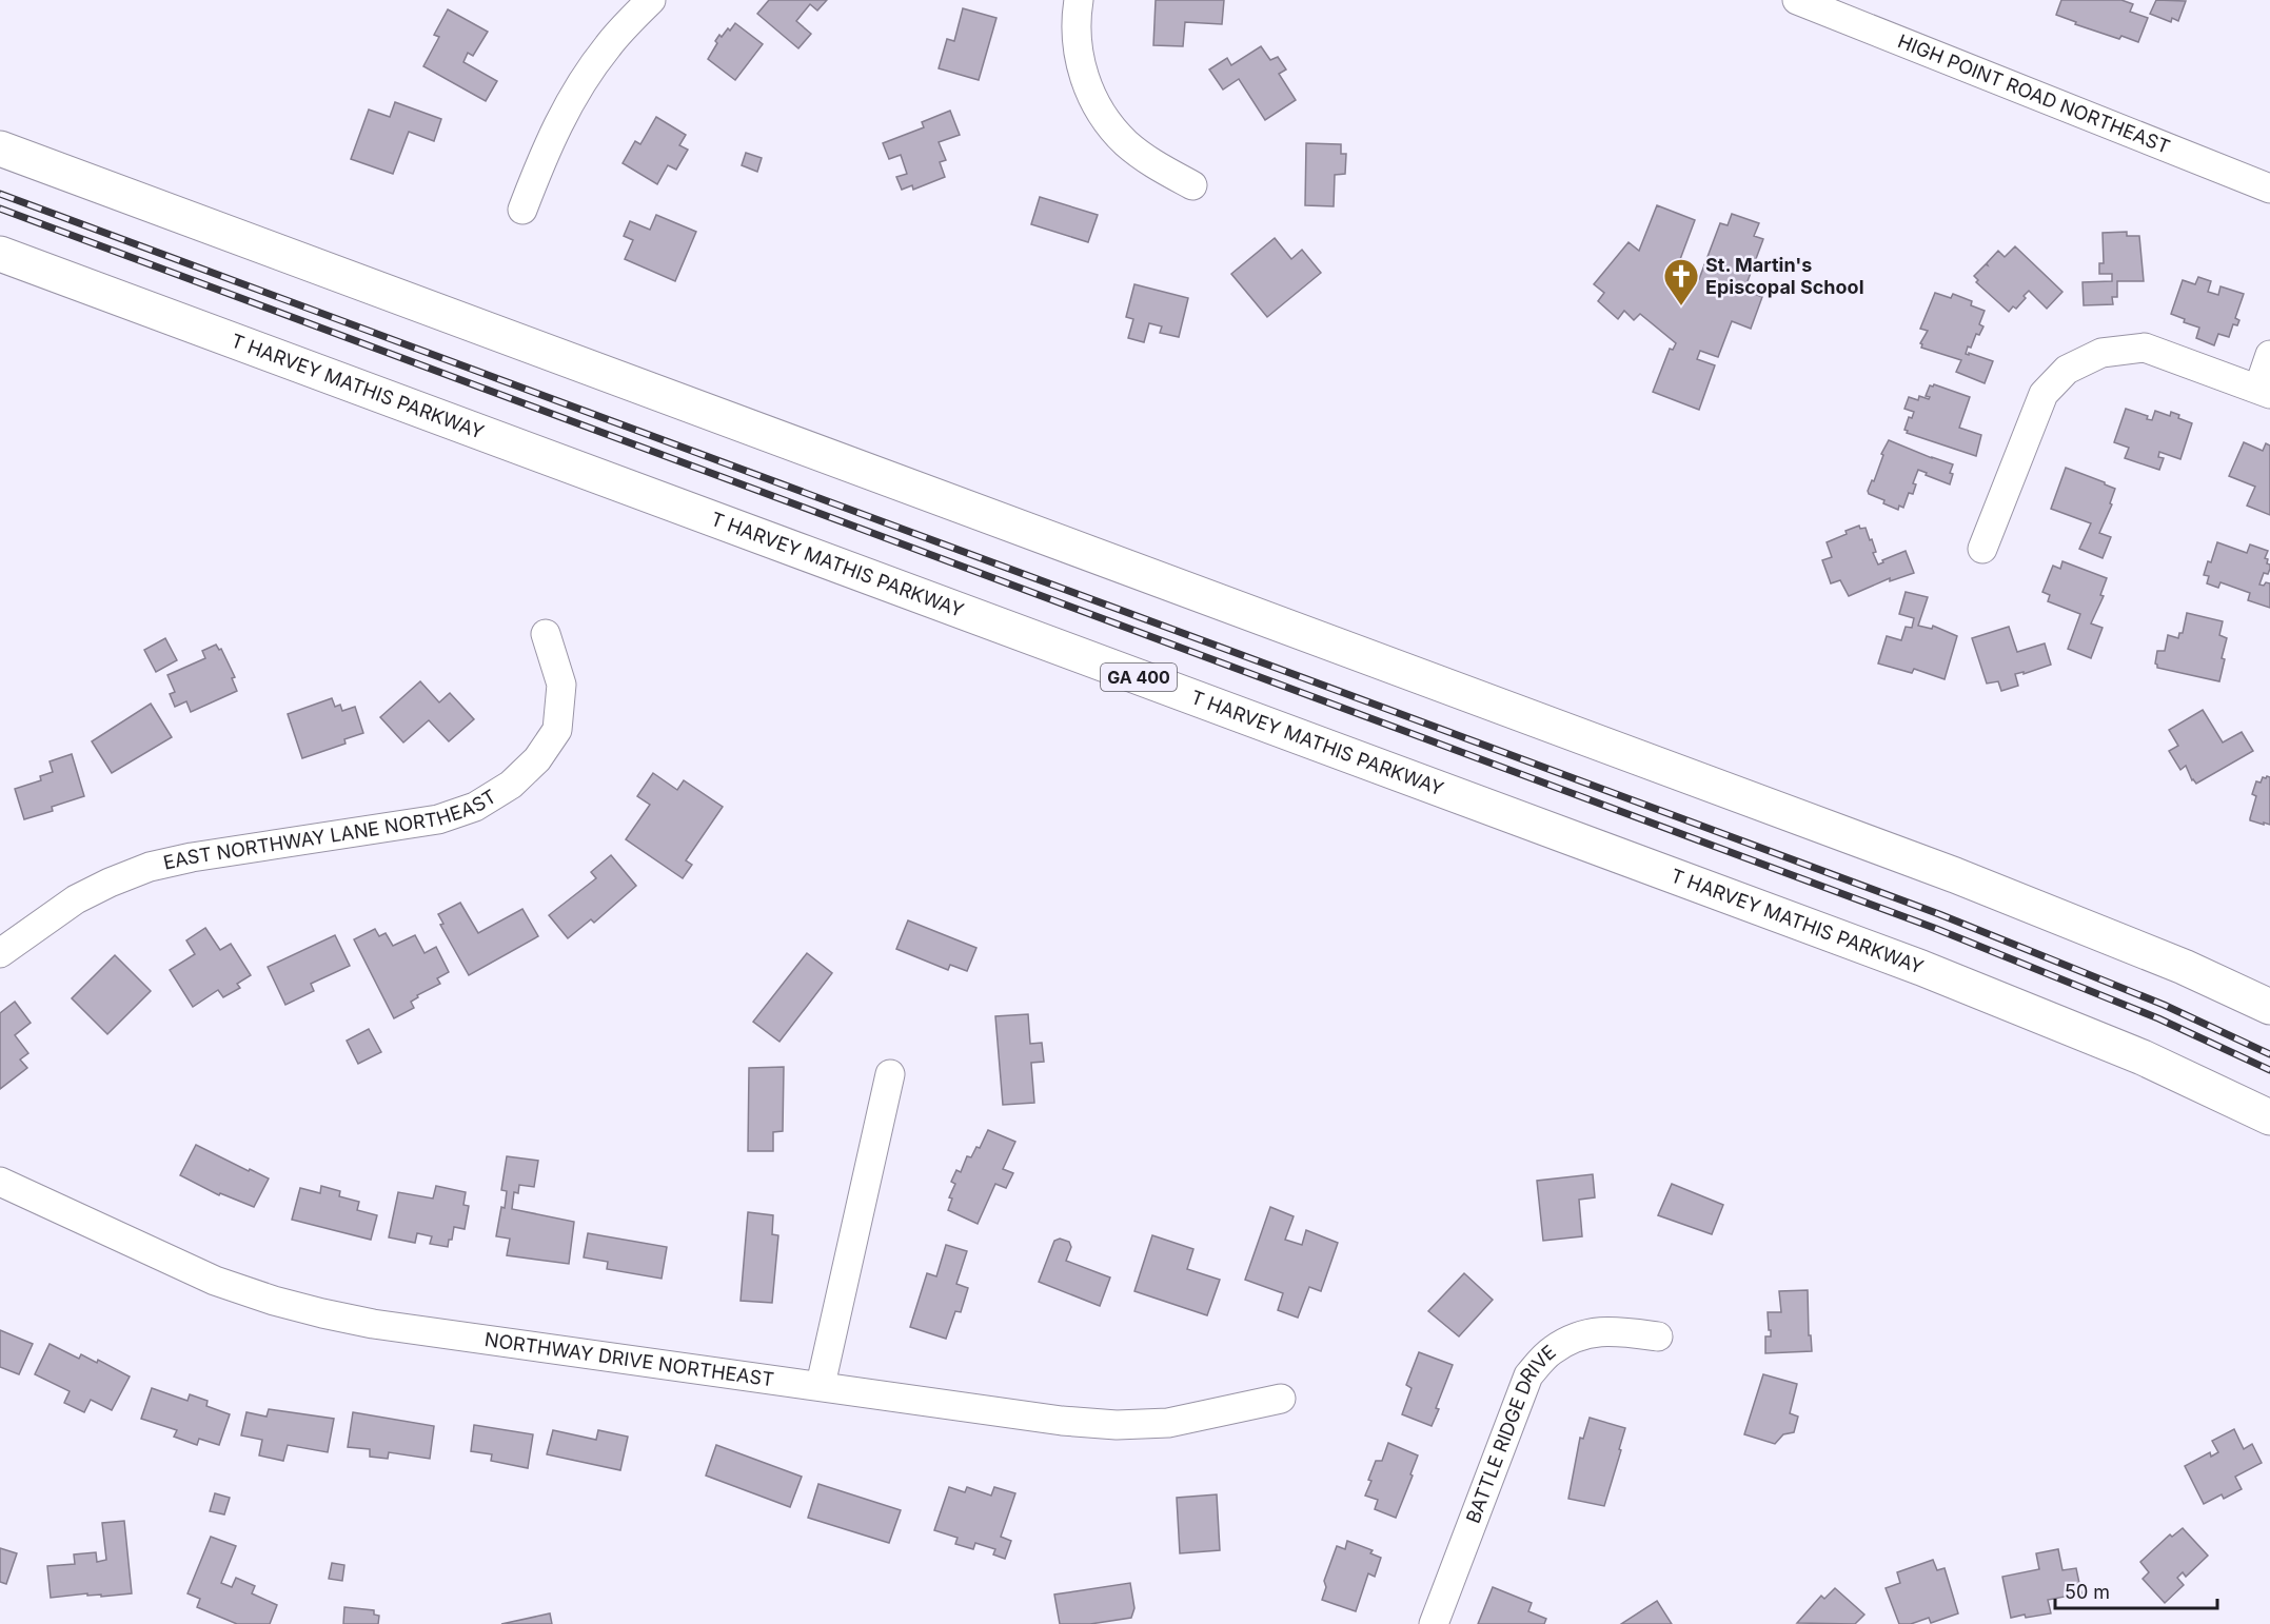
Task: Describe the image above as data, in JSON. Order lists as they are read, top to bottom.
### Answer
{
  "streets": {
    "highway": ["T HARVEY MATHIS PARKWAY", "GA 400"],
    "street": [
      "HIGH POINT ROAD NORTHEAST",
      "EAST NORTHWAY LANE NORTHEAST",
      "NORTHWAY DRIVE NORTHEAST",
      "BATTLE RIDGE DRIVE"
    ]
  },
  "places": {
    "church": ["St. Martin's Episcopal School"]
  },
  "scale_bar": "50 m"
}
